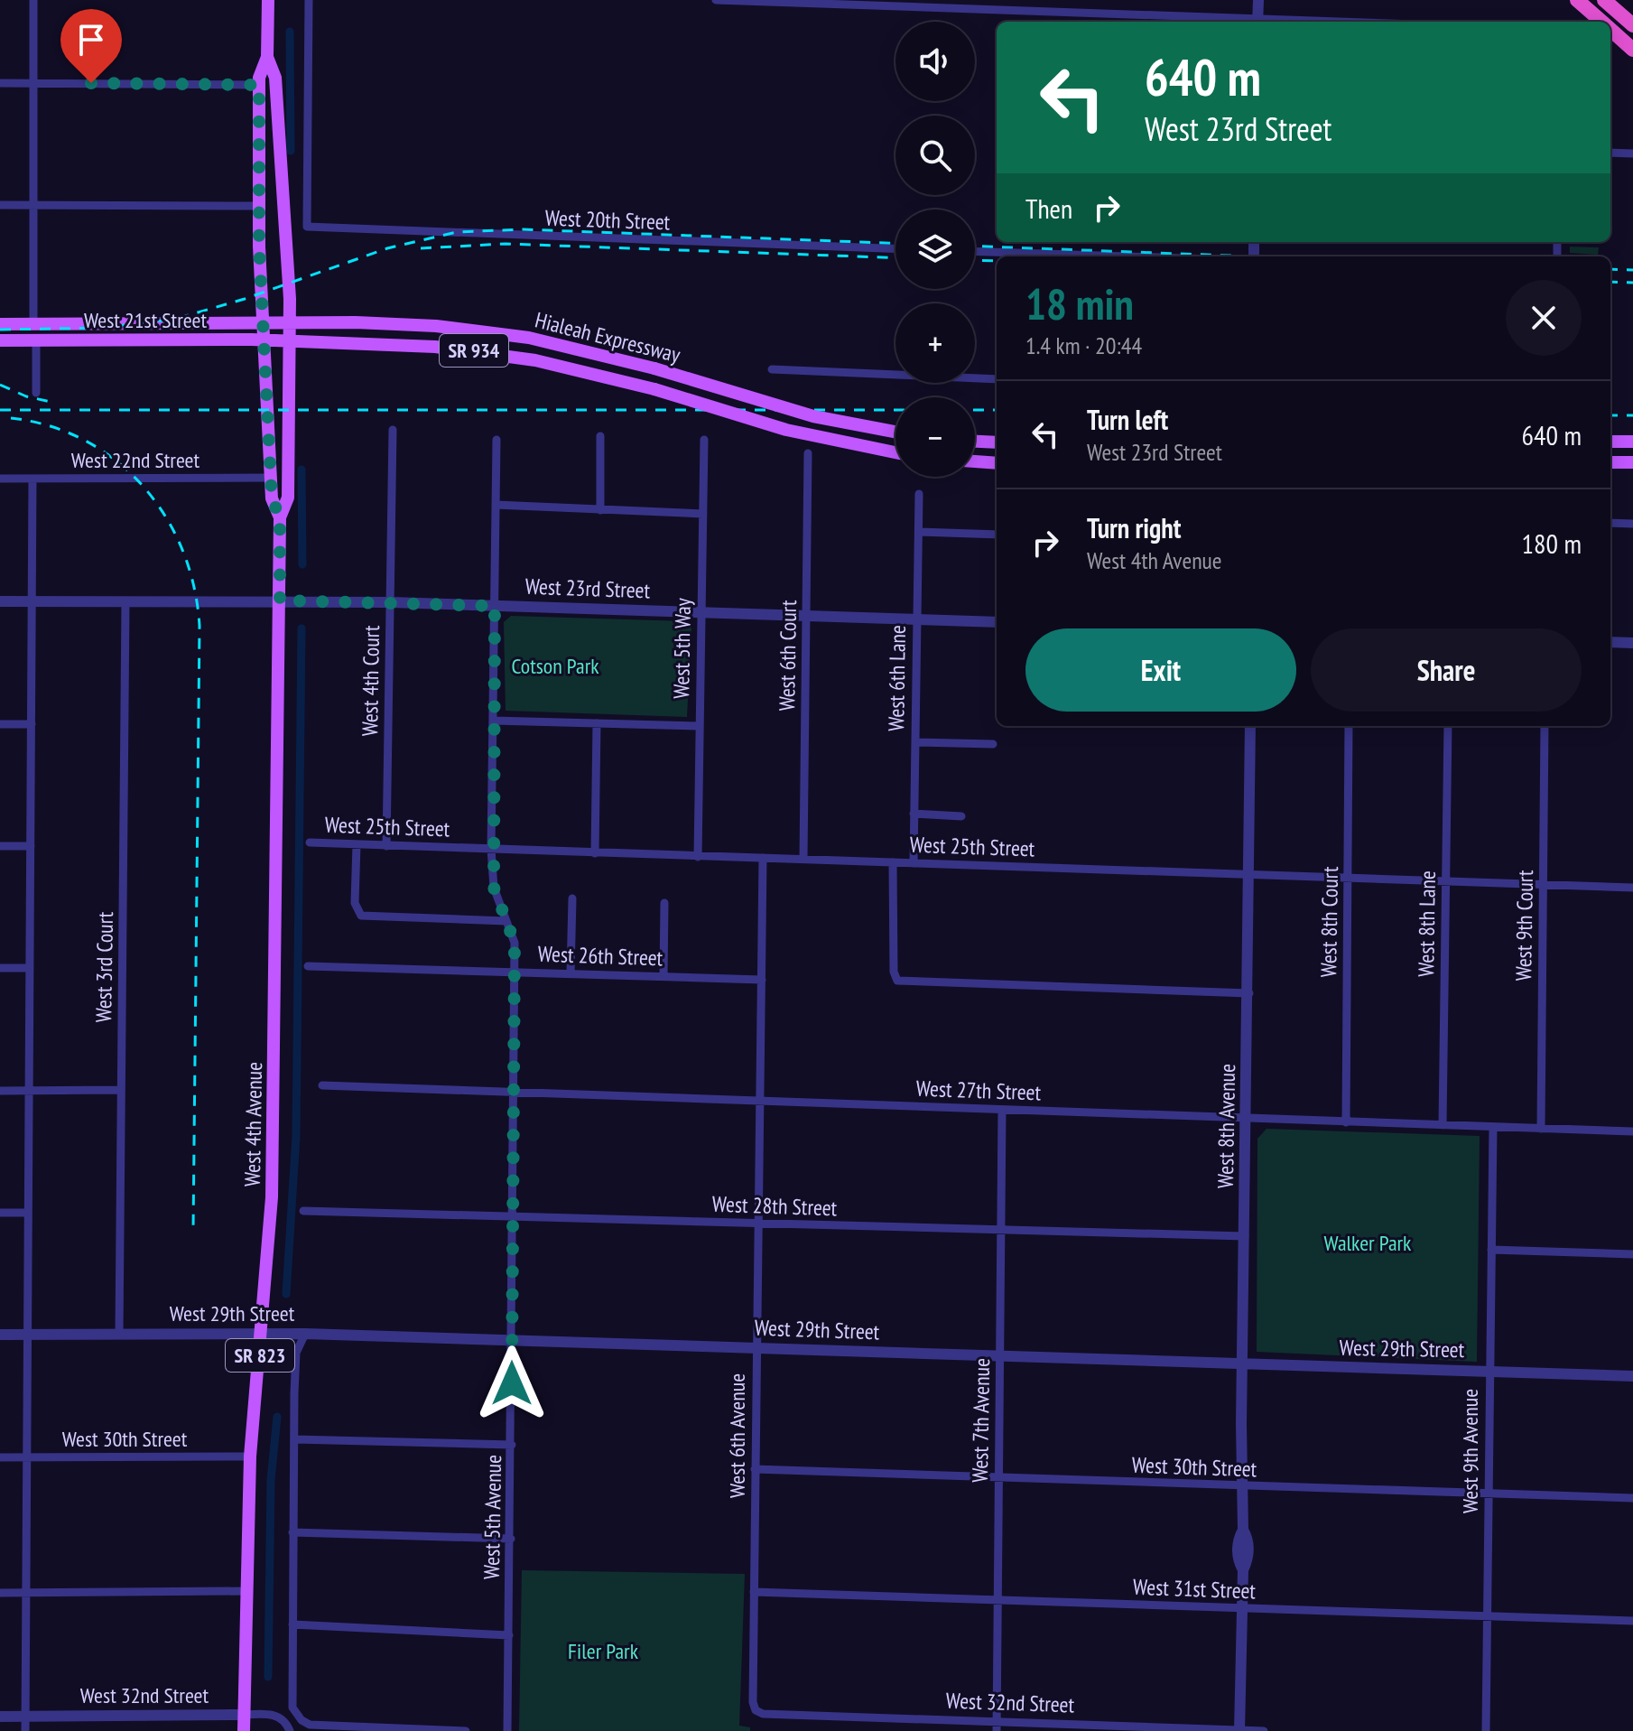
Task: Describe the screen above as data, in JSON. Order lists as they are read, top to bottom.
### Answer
{
  "streets": {
    "main road": [
      "West 21st Street",
      "Hialeah Expressway",
      "SR 934",
      "West 4th Avenue",
      "SR 823"
    ],
    "street": [
      "West 20th Street",
      "West 22nd Street",
      "West 23rd Street",
      "West 5th Way",
      "West 6th Court",
      "West 6th Lane",
      "West 4th Court",
      "West 25th Street",
      "West 8th Court",
      "West 8th Lane",
      "West 9th Court",
      "West 26th Street",
      "West 3rd Court",
      "West 27th Street",
      "West 8th Avenue",
      "West 28th Street",
      "West 29th Street",
      "West 7th Avenue",
      "West 6th Avenue",
      "West 30th Street",
      "West 9th Avenue",
      "West 5th Avenue",
      "West 31st Street",
      "West 32nd Street"
    ]
  },
  "crossings": [
    ["West 21st Street", "Hialeah Expressway"],
    ["West 21st Street", "West 4th Avenue"],
    ["Hialeah Expressway", "West 4th Avenue"],
    ["West 22nd Street", "West 4th Avenue"],
    ["West 23rd Street", "West 5th Way"],
    ["West 23rd Street", "West 6th Court"],
    ["West 23rd Street", "West 6th Lane"],
    ["West 23rd Street", "West 4th Court"],
    ["West 23rd Street", "West 3rd Court"],
    ["West 23rd Street", "West 4th Avenue"],
    ["West 23rd Street", "West 5th Avenue"],
    ["West 5th Way", "West 25th Street"],
    ["West 6th Court", "West 25th Street"],
    ["West 6th Lane", "West 25th Street"],
    ["West 4th Court", "West 25th Street"],
    ["West 25th Street", "West 8th Court"],
    ["West 25th Street", "West 8th Lane"],
    ["West 25th Street", "West 9th Court"],
    ["West 25th Street", "West 8th Avenue"],
    ["West 25th Street", "West 6th Avenue"],
    ["West 25th Street", "West 5th Avenue"],
    ["West 8th Court", "West 27th Street"],
    ["West 8th Lane", "West 27th Street"],
    ["West 9th Court", "West 27th Street"],
    ["West 26th Street", "West 6th Avenue"],
    ["West 26th Street", "West 5th Avenue"],
    ["West 3rd Court", "West 29th Street"],
    ["West 27th Street", "West 8th Avenue"],
    ["West 27th Street", "West 7th Avenue"],
    ["West 27th Street", "West 6th Avenue"],
    ["West 27th Street", "West 9th Avenue"],
    ["West 27th Street", "West 5th Avenue"],
    ["West 4th Avenue", "West 29th Street"],
    ["West 4th Avenue", "West 30th Street"],
    ["West 4th Avenue", "West 32nd Street"],
    ["West 8th Avenue", "West 28th Street"],
    ["West 8th Avenue", "West 29th Street"],
    ["West 8th Avenue", "West 30th Street"],
    ["West 8th Avenue", "West 31st Street"],
    ["West 8th Avenue", "West 32nd Street"],
    ["West 28th Street", "West 7th Avenue"],
    ["West 28th Street", "West 6th Avenue"],
    ["West 28th Street", "West 5th Avenue"],
    ["West 29th Street", "West 7th Avenue"],
    ["West 29th Street", "West 6th Avenue"],
    ["West 29th Street", "West 9th Avenue"],
    ["West 29th Street", "West 5th Avenue"],
    ["West 7th Avenue", "West 30th Street"],
    ["West 7th Avenue", "West 31st Street"],
    ["West 7th Avenue", "West 32nd Street"],
    ["West 6th Avenue", "West 30th Street"],
    ["West 6th Avenue", "West 31st Street"],
    ["West 6th Avenue", "West 32nd Street"],
    ["West 30th Street", "West 9th Avenue"],
    ["West 9th Avenue", "West 31st Street"]
  ],
  "parks": ["Cotson Park", "Walker Park", "Filer Park"],
  "page": {
    "map_buttons": ["+", "−"],
    "turn": ["640 m", "West 23rd Street"],
    "then": "Then",
    "heading": ["18 min", "1.4 km · 20:44"],
    "list": [
      {
        "name": "Turn left",
        "note": "West 23rd Street",
        "value": "640 m"
      },
      {
        "name": "Turn right",
        "note": "West 4th Avenue",
        "value": "180 m"
      }
    ],
    "buttons": ["Exit", "Share"]
  }
}
